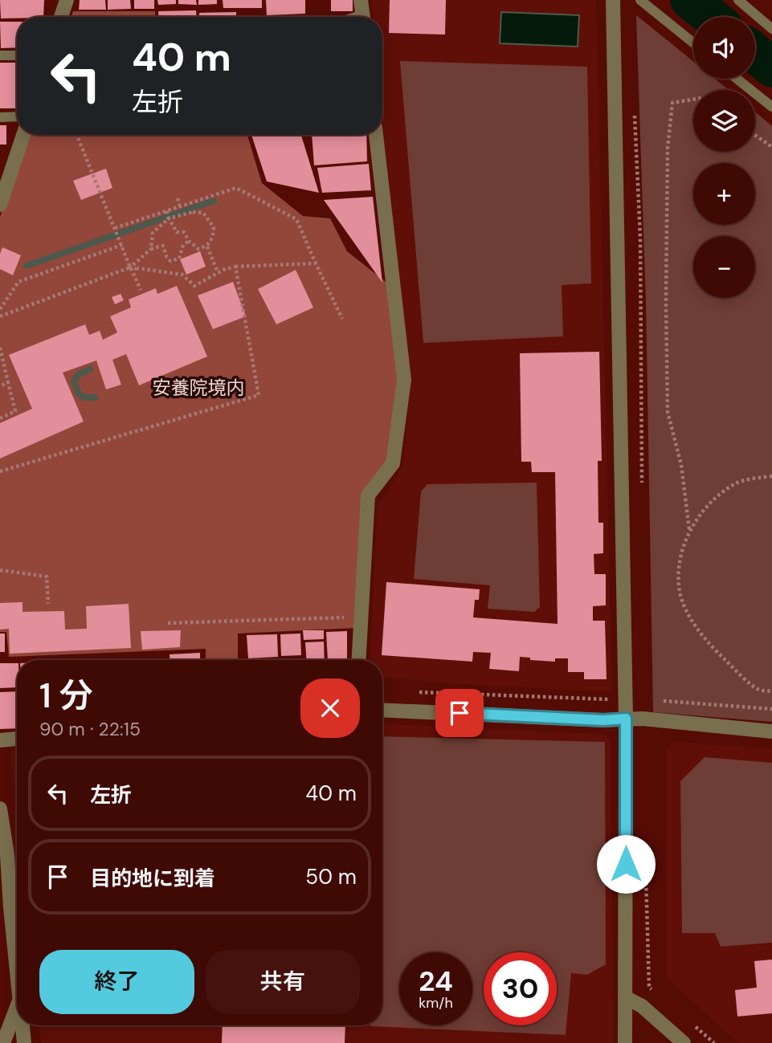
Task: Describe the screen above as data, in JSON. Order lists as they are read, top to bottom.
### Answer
{
  "parks": ["安養院境内"],
  "page": {
    "map_buttons": ["+", "−"],
    "turn": ["40 m", "左折"],
    "heading": ["1 分", "90 m · 22:15"],
    "list": [
      {
        "name": "左折",
        "value": "40 m"
      },
      {
        "name": "目的地に到着",
        "value": "50 m"
      }
    ],
    "buttons": ["終了", "共有"],
    "speed": "24 km/h",
    "limit": "30"
  }
}
